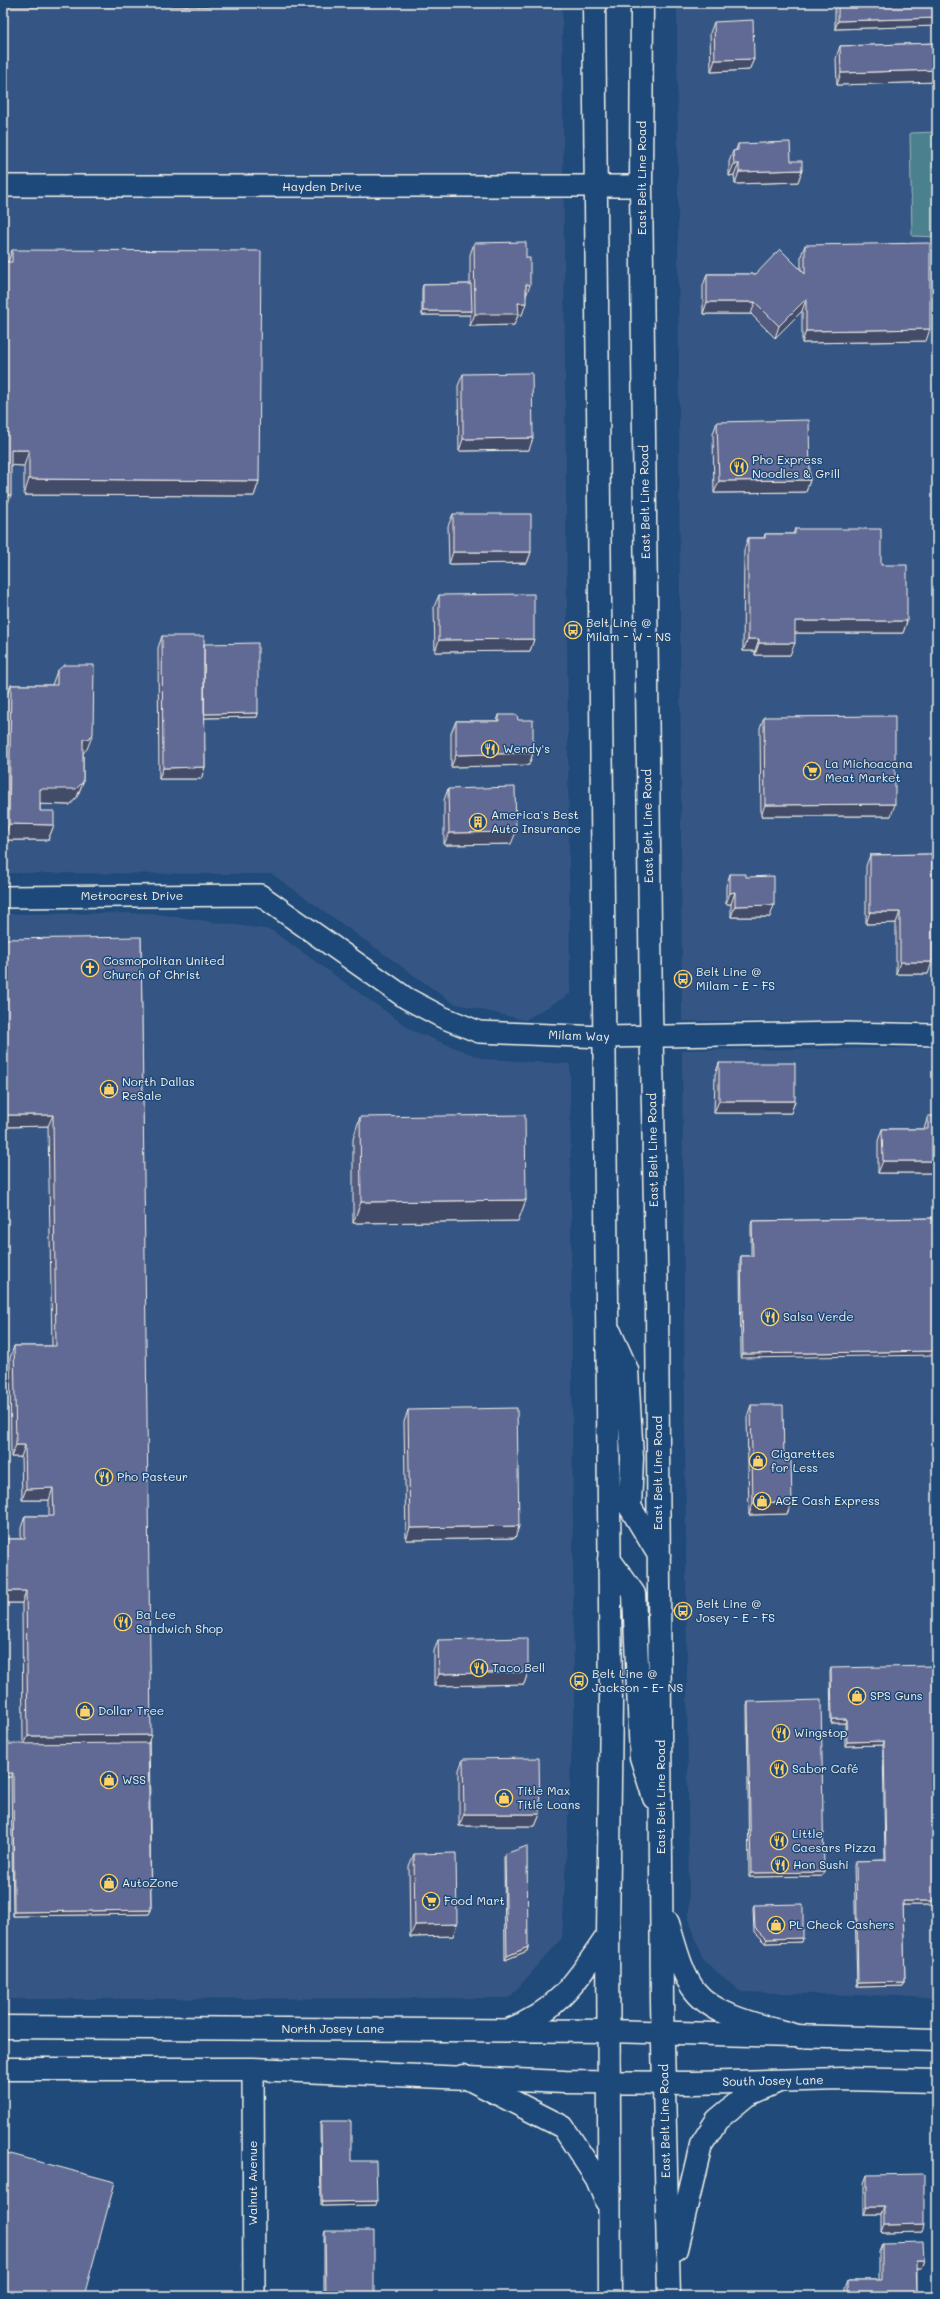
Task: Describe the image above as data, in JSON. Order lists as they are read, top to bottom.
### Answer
{
  "streets": {
    "main road": ["East Belt Line Road", "North Josey Lane", "South Josey Lane"],
    "street": [
      "Hayden Drive",
      "Metrocrest Drive",
      "Milam Way",
      "Walnut Avenue"
    ]
  },
  "crossings": [
    ["East Belt Line Road", "Hayden Drive"],
    ["East Belt Line Road", "Milam Way"],
    ["East Belt Line Road", "North Josey Lane"],
    ["East Belt Line Road", "South Josey Lane"],
    ["Metrocrest Drive", "Milam Way"]
  ],
  "places": {
    "restaurant": [
      "Pho Express Noodles & Grill",
      "Wendy's",
      "Salsa Verde",
      "Pho Pasteur",
      "Ba Lee Sandwich Shop",
      "Taco Bell",
      "Wingstop",
      "Sabor Café",
      "Little Caesars Pizza",
      "Hon Sushi"
    ],
    "bus stop": [
      "Belt Line @ Milam - W - NS",
      "Belt Line @ Milam - E - FS",
      "Belt Line @ Josey - E - FS",
      "Belt Line @ Jackson - E- NS"
    ],
    "supermarket": ["La Michoacana Meat Market", "Food Mart"],
    "building": ["America's Best Auto Insurance"],
    "church": ["Cosmopolitan United Church of Christ"],
    "shop": [
      "North Dallas ReSale",
      "Cigarettes for Less",
      "ACE Cash Express",
      "SPS Guns",
      "Dollar Tree",
      "WSS",
      "Title Max Title Loans",
      "AutoZone",
      "PL Check Cashers"
    ]
  }
}
